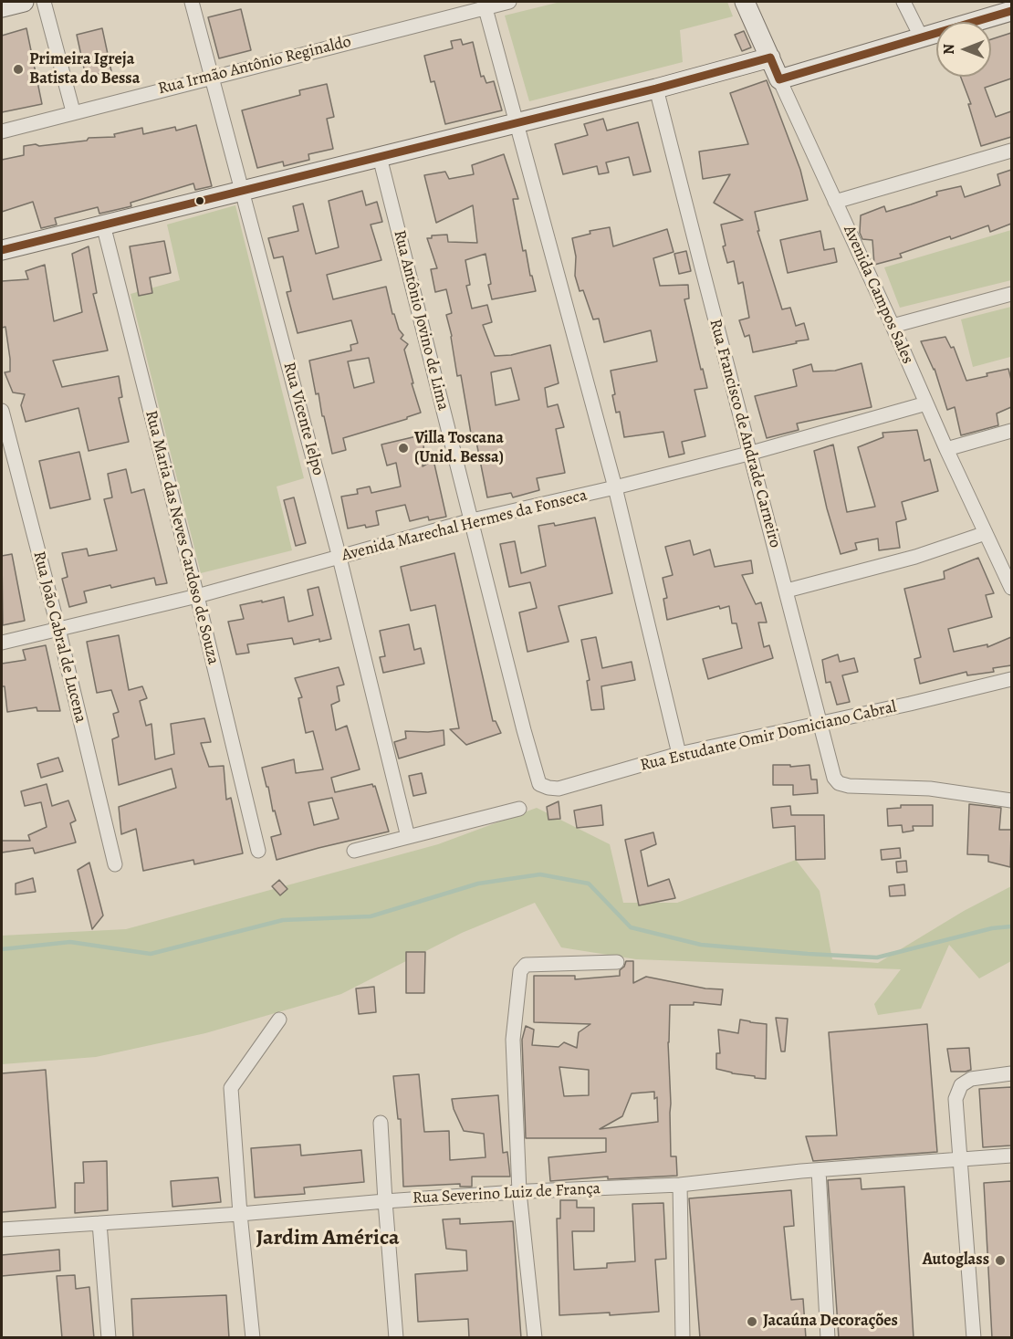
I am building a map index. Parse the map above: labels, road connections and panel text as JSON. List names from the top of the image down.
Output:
{
  "streets": {
    "street": [
      "Rua Irmão Antônio Reginaldo",
      "Avenida Campos Sales",
      "Rua Antônio Jovino de Lima",
      "Rua Vicente Ielpo",
      "Rua Francisco de Andrade Carneiro",
      "Avenida Marechal Hermes da Fonseca",
      "Rua Maria das Neves Cardoso de Souza",
      "Rua João Cabral de Lucena",
      "Rua Estudante Omir Domiciano Cabral",
      "Rua Severino Luiz de França"
    ]
  },
  "crossings": [
    ["Rua Irmão Antônio Reginaldo", "Rua Vicente Ielpo"],
    ["Avenida Campos Sales", "Avenida Marechal Hermes da Fonseca"],
    ["Rua Antônio Jovino de Lima", "Avenida Marechal Hermes da Fonseca"],
    ["Rua Antônio Jovino de Lima", "Rua Estudante Omir Domiciano Cabral"],
    ["Rua Vicente Ielpo", "Avenida Marechal Hermes da Fonseca"],
    ["Rua Francisco de Andrade Carneiro", "Avenida Marechal Hermes da Fonseca"],
    ["Rua Francisco de Andrade Carneiro", "Rua Estudante Omir Domiciano Cabral"],
    ["Avenida Marechal Hermes da Fonseca", "Rua Maria das Neves Cardoso de Souza"],
    ["Avenida Marechal Hermes da Fonseca", "Rua João Cabral de Lucena"]
  ],
  "districts": ["Jardim América"],
  "places": [
    "Primeira Igreja Batista do Bessa",
    "Villa Toscana (Unid. Bessa)",
    "Autoglass",
    "Jacaúna Decorações"
  ],
  "north": "left"
}
